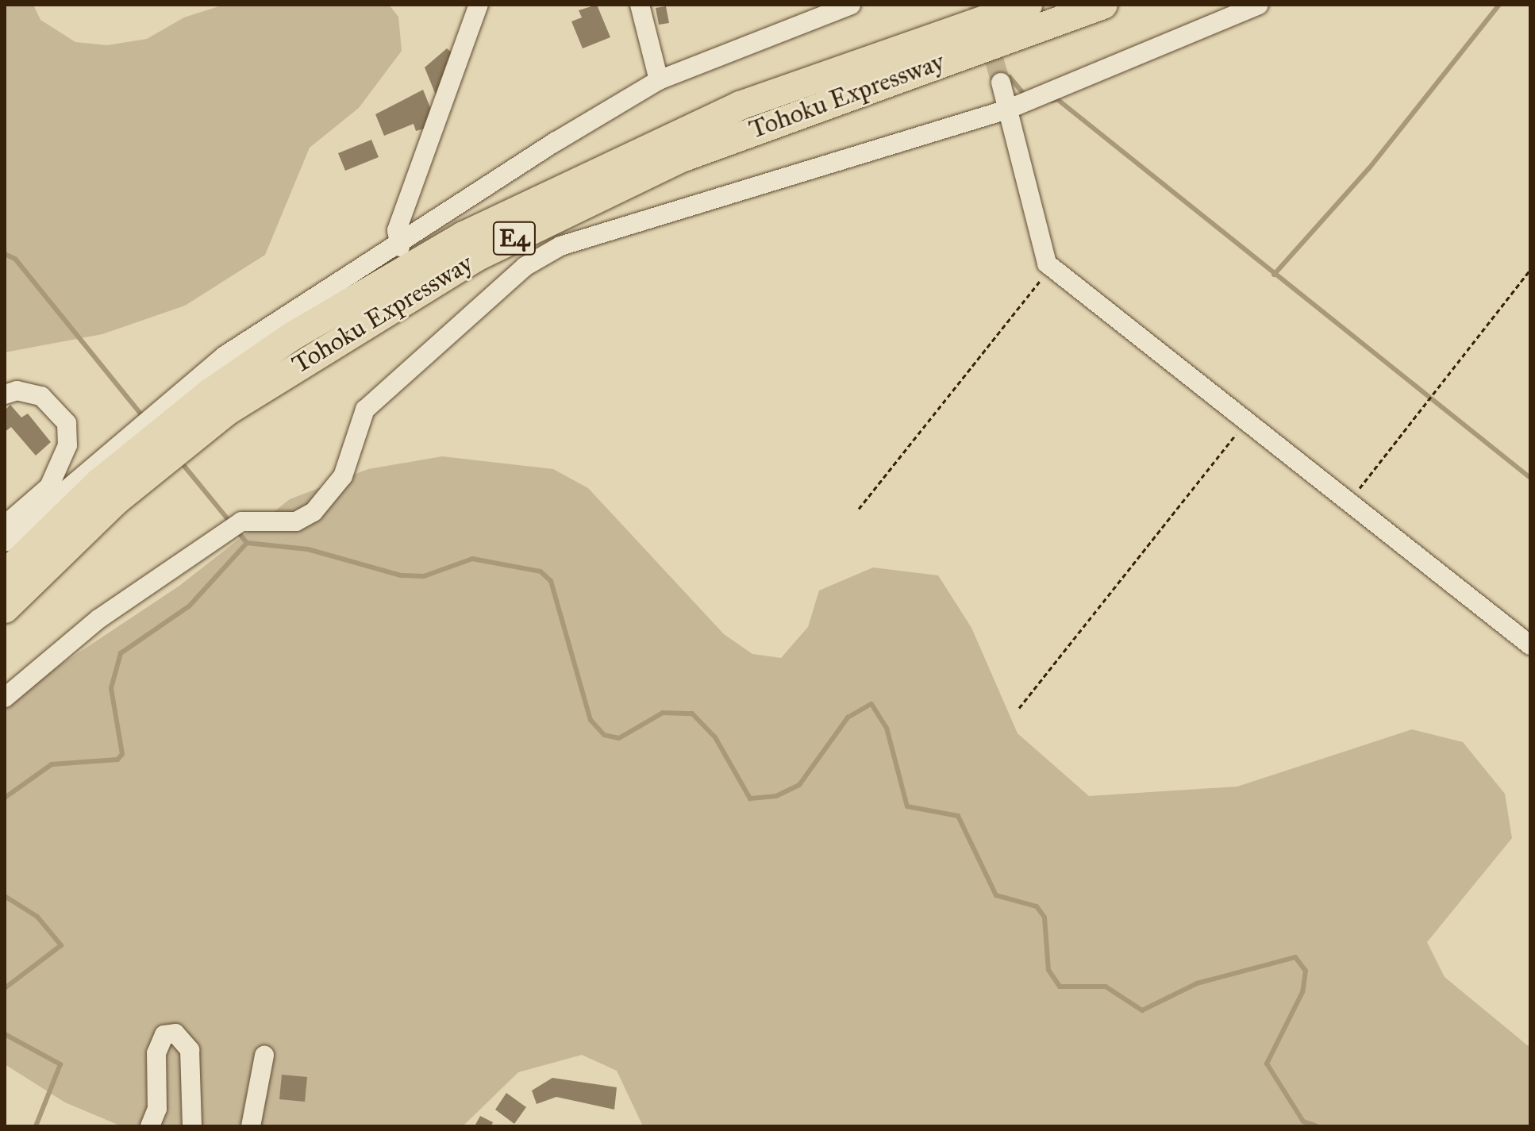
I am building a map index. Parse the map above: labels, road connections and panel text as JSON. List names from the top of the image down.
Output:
{
  "streets": {
    "highway": ["Tohoku Expressway", "E4"]
  }
}
